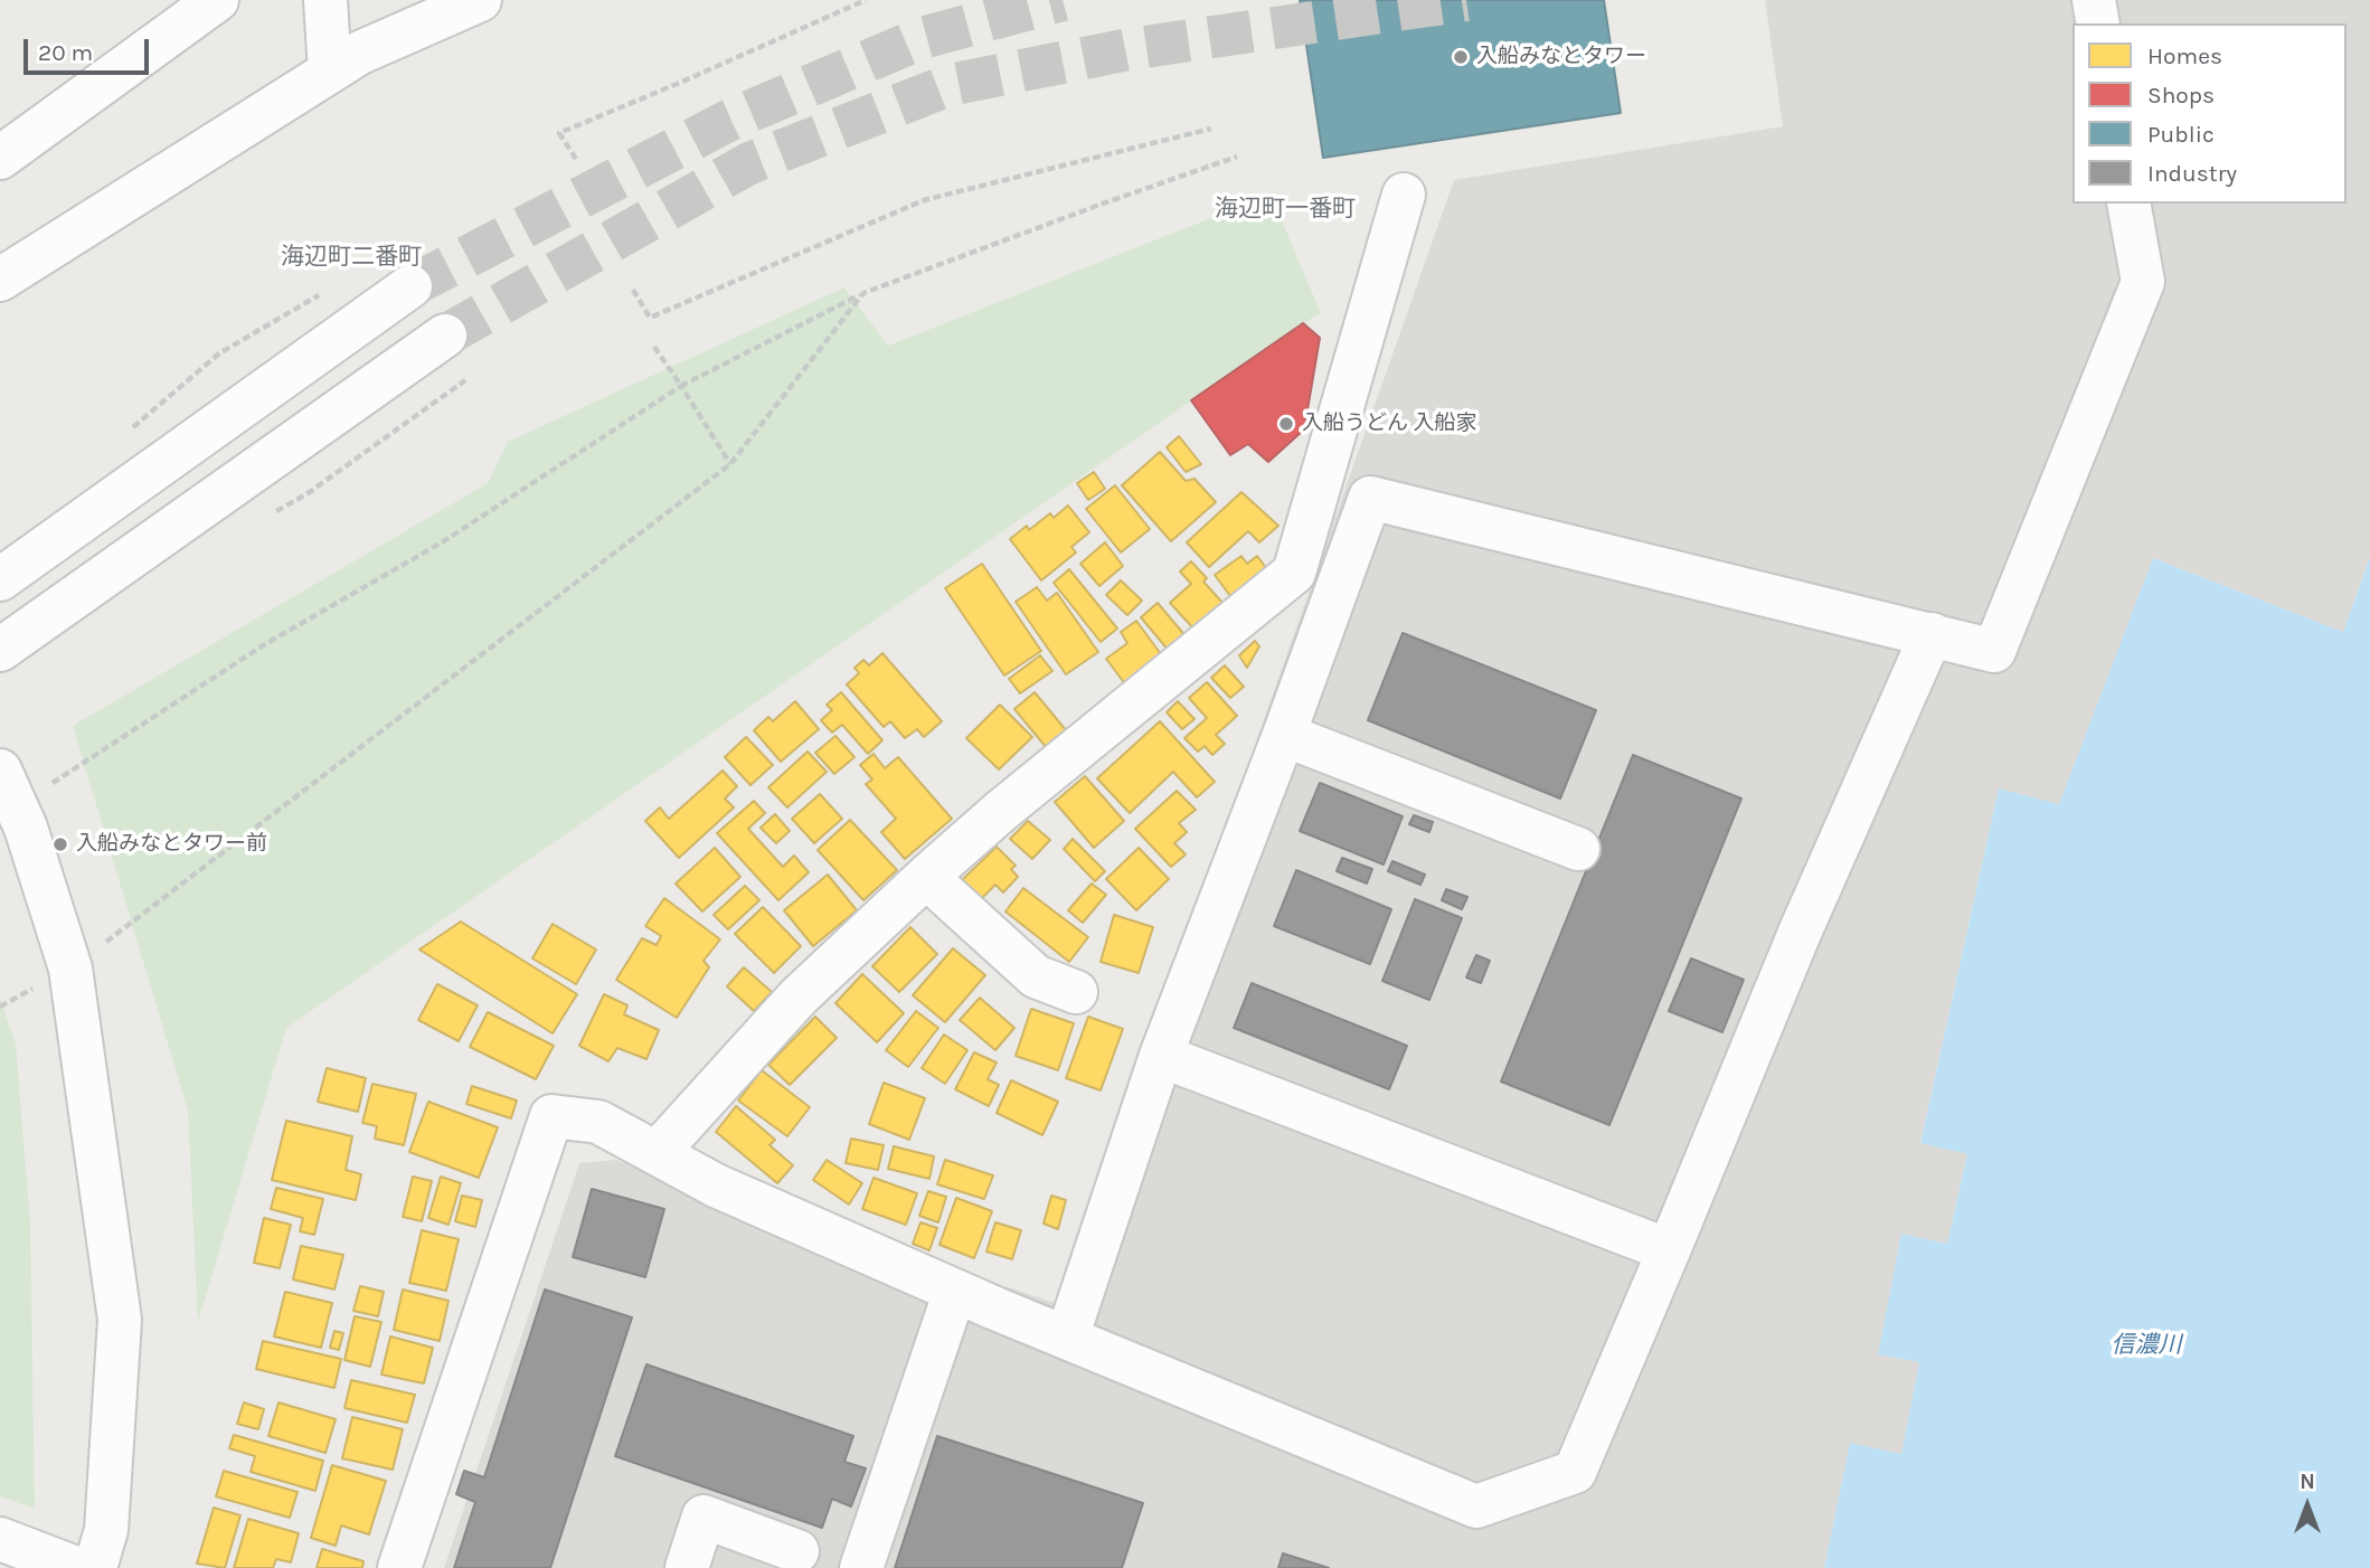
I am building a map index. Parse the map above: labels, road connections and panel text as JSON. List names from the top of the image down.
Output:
{
  "districts": ["海辺町一番町", "海辺町二番町"],
  "water": ["信濃川"],
  "places": ["入船みなとタワー", "入船うどん 入船家", "入船みなとタワー前"],
  "legend": [
    "Homes",
    "Shops",
    "Public",
    "Industry"
  ],
  "scale_bar": "20 m",
  "north": "top"
}
